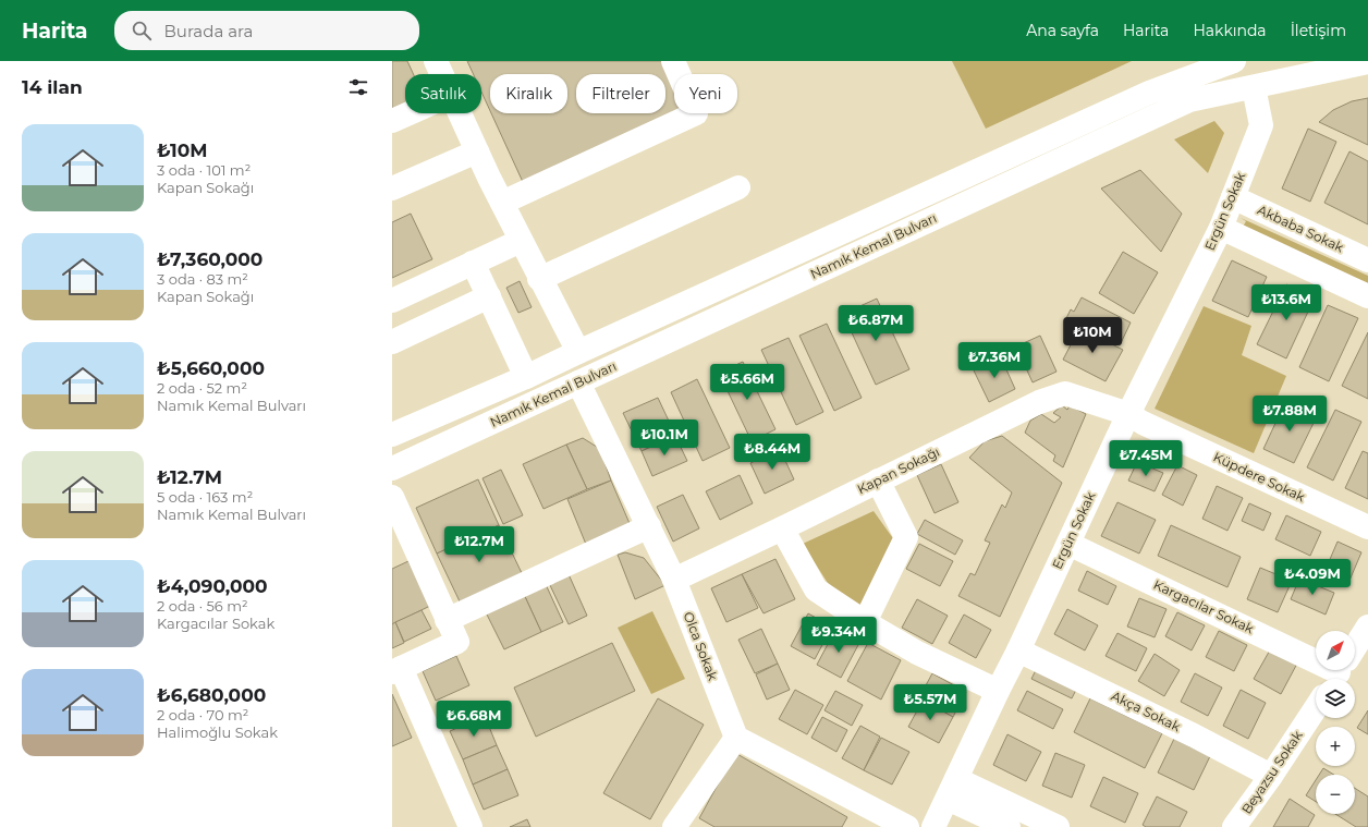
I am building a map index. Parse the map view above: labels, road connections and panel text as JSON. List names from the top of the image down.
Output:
{
  "streets": {
    "street": [
      "Ergün Sokak",
      "Akbaba Sokak",
      "Namık Kemal Bulvarı",
      "Kapan Sokağı",
      "Küpdere Sokak",
      "Kargacılar Sokak",
      "Olca Sokak",
      "Akça Sokak",
      "Beyazsu Sokak"
    ]
  },
  "crossings": [
    ["Ergün Sokak", "Akbaba Sokak"],
    ["Ergün Sokak", "Namık Kemal Bulvarı"],
    ["Ergün Sokak", "Kapan Sokağı"],
    ["Ergün Sokak", "Küpdere Sokak"],
    ["Ergün Sokak", "Kargacılar Sokak"],
    ["Ergün Sokak", "Akça Sokak"],
    ["Namık Kemal Bulvarı", "Olca Sokak"],
    ["Kapan Sokağı", "Küpdere Sokak"],
    ["Kapan Sokağı", "Olca Sokak"],
    ["Akça Sokak", "Beyazsu Sokak"]
  ],
  "north": "top right",
  "page": {
    "header": "Harita",
    "search": "Burada ara",
    "nav": [
      "Ana sayfa",
      "Harita",
      "Hakkında",
      "İletişim"
    ],
    "heading": "14 ilan",
    "chip": [
      "Satılık",
      "Kiralık",
      "Filtreler",
      "Yeni"
    ],
    "list": [
      {
        "name": "₺10M",
        "note": "3 oda · 101 m² · Kapan Sokağı"
      },
      {
        "name": "₺7,360,000",
        "note": "3 oda · 83 m² · Kapan Sokağı"
      },
      {
        "name": "₺5,660,000",
        "note": "2 oda · 52 m² · Namık Kemal Bulvarı"
      },
      {
        "name": "₺12.7M",
        "note": "5 oda · 163 m² · Namık Kemal Bulvarı"
      },
      {
        "name": "₺4,090,000",
        "note": "2 oda · 56 m² · Kargacılar Sokak"
      },
      {
        "name": "₺6,680,000",
        "note": "2 oda · 70 m² · Halimoğlu Sokak"
      }
    ],
    "price": [
      "₺13.6M",
      "₺6.87M",
      "₺10M",
      "₺7.36M",
      "₺5.66M",
      "₺7.88M",
      "₺10.1M",
      "₺8.44M",
      "₺7.45M",
      "₺12.7M",
      "₺4.09M",
      "₺9.34M",
      "₺5.57M",
      "₺6.68M"
    ],
    "map_buttons": ["+", "−"]
  }
}
